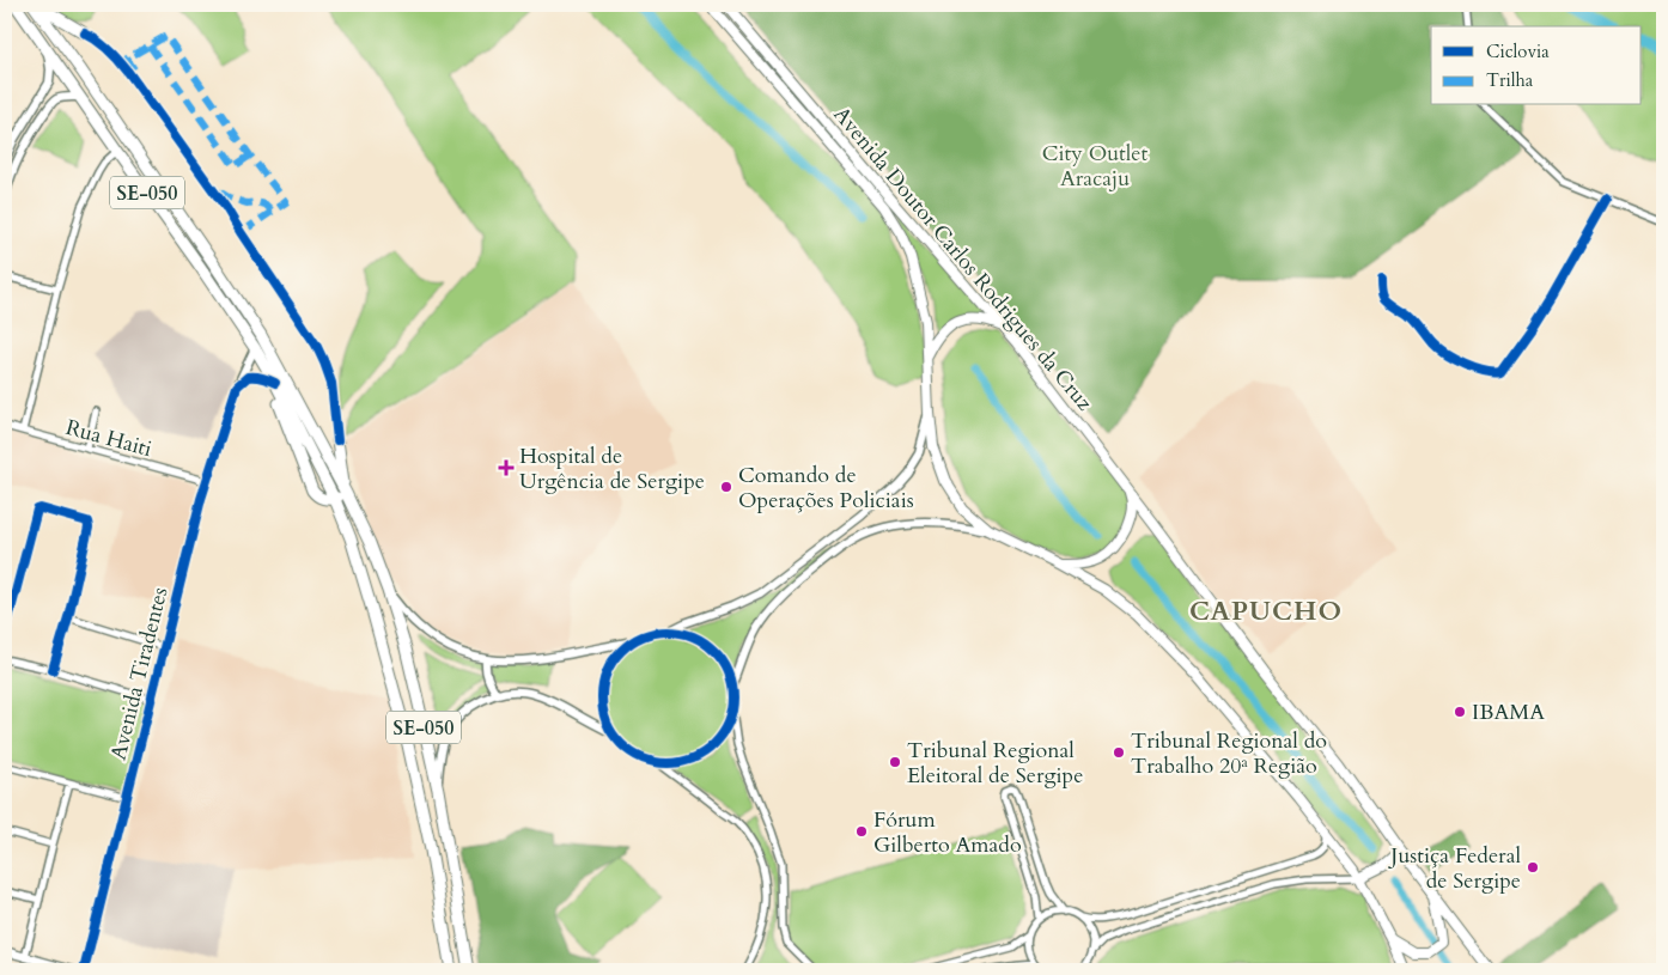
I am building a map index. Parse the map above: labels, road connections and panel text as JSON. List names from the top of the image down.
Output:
{
  "streets": {
    "main road": ["SE-050", "Avenida Doutor Carlos Rodrigues da Cruz"],
    "street": ["Rua Haiti", "Avenida Tiradentes"]
  },
  "crossings": [
    ["SE-050", "Avenida Tiradentes"],
    ["Rua Haiti", "Avenida Tiradentes"]
  ],
  "districts": ["CAPUCHO"],
  "parks": ["City Outlet Aracaju"],
  "places": {
    "health": ["Hospital de Urgência de Sergipe"],
    "other": [
      "Comando de Operações Policiais",
      "IBAMA",
      "Tribunal Regional do Trabalho 20ª Região",
      "Tribunal Regional Eleitoral de Sergipe",
      "Fórum Gilberto Amado",
      "Justiça Federal de Sergipe"
    ]
  },
  "legend": ["Ciclovia", "Trilha"]
}
